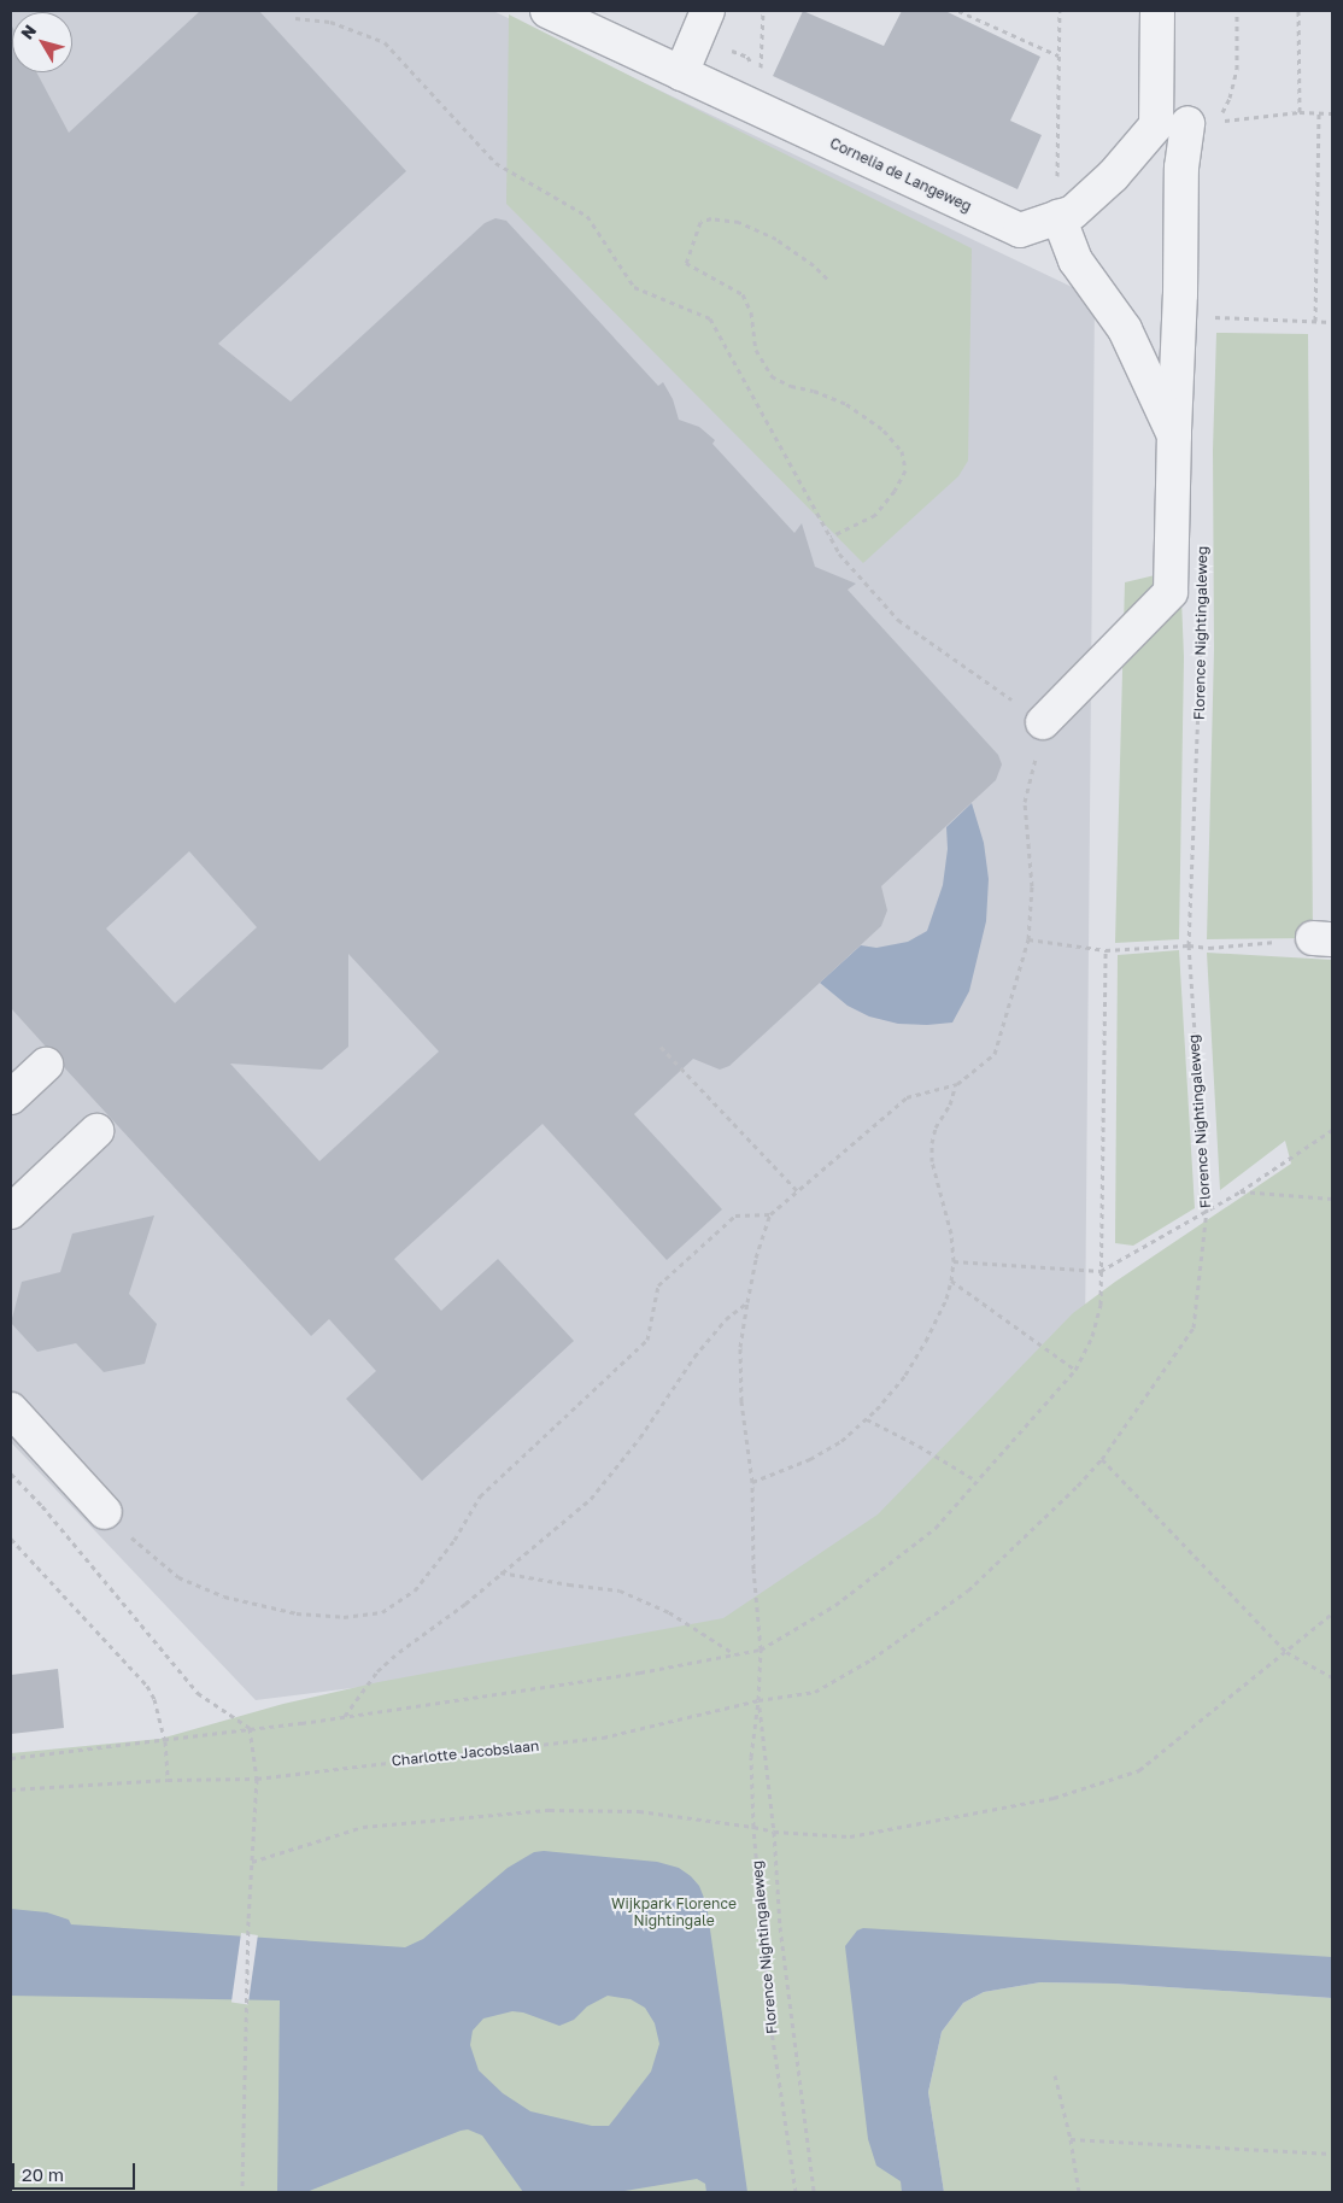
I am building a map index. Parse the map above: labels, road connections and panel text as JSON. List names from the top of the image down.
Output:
{
  "streets": {
    "street": ["Cornelia de Langeweg", "Florence Nightingaleweg"],
    "path": ["Charlotte Jacobslaan"]
  },
  "crossings": [
    ["Cornelia de Langeweg", "Florence Nightingaleweg"],
    ["Florence Nightingaleweg", "Charlotte Jacobslaan"]
  ],
  "parks": ["Wijkpark Florence Nightingale"],
  "scale_bar": "20 m",
  "north": "top left"
}
